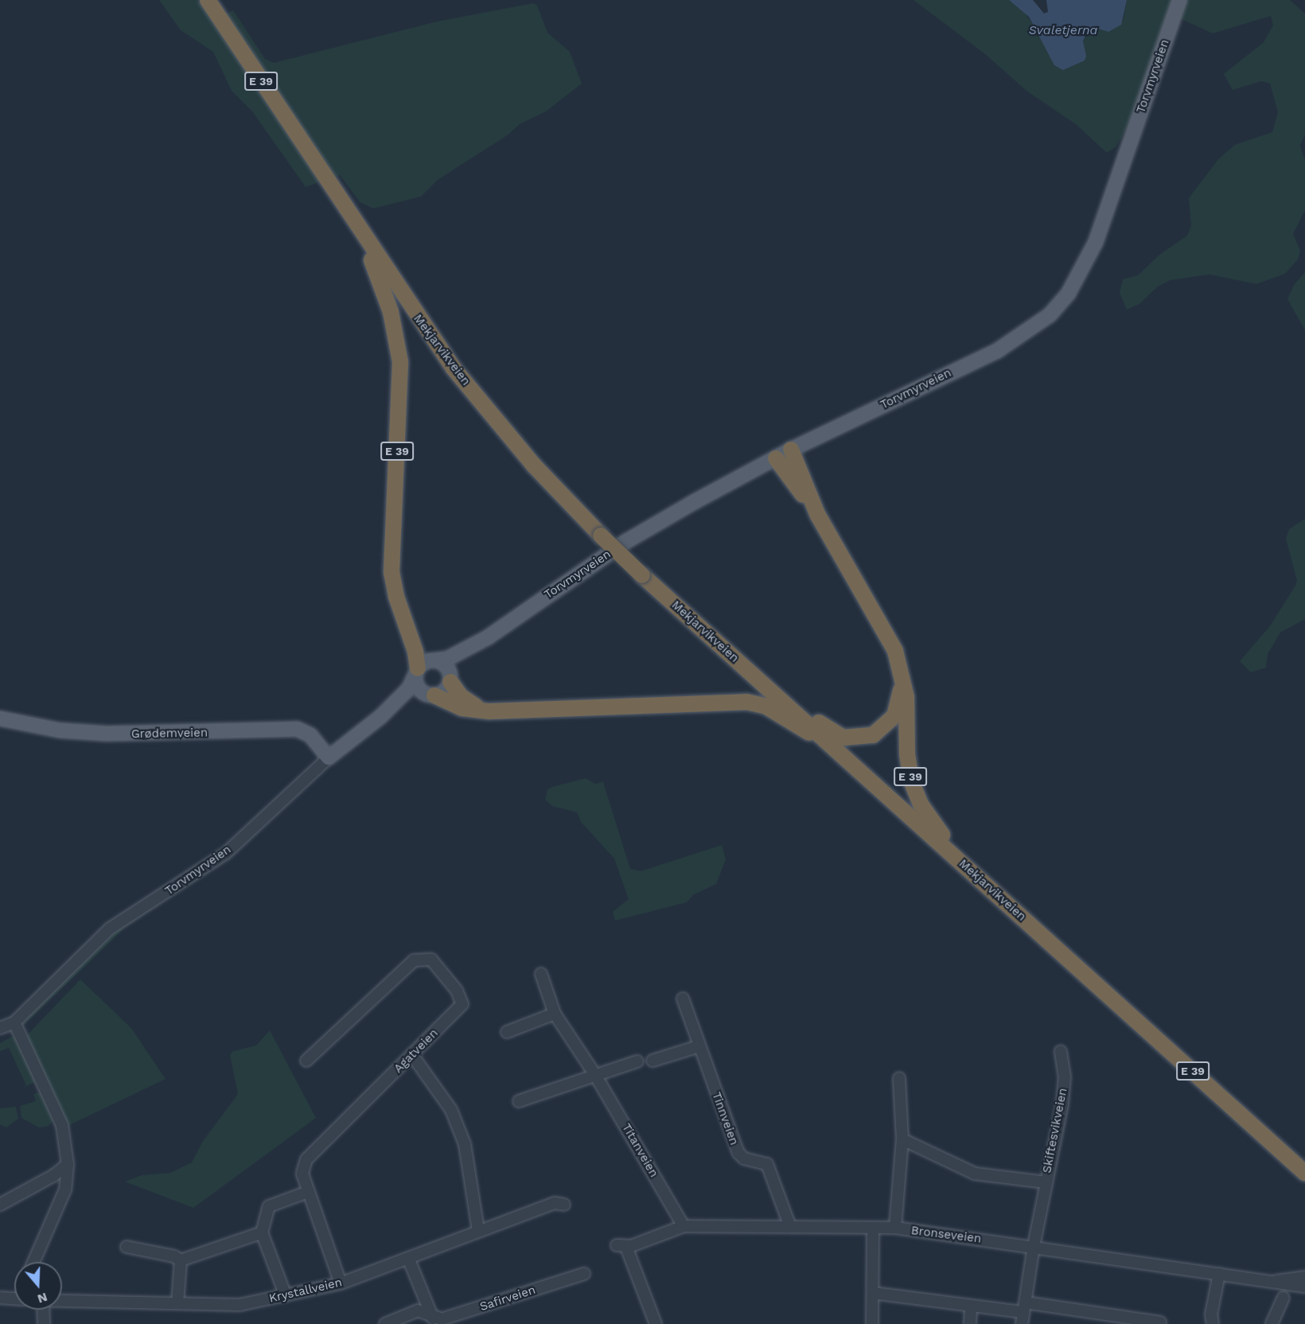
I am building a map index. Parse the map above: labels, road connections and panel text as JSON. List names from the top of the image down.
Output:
{
  "streets": {
    "highway": ["E 39", "Mekjarvikveien"],
    "main road": ["Torvmyrveien", "Grødemveien"],
    "street": [
      "Agatveien",
      "Tinnveien",
      "Skiftesvikveien",
      "Titanveien",
      "Bronseveien",
      "Krystallveien",
      "Safirveien"
    ]
  },
  "crossings": [
    ["Torvmyrveien", "E 39"],
    ["Torvmyrveien", "Grødemveien"],
    ["E 39", "Mekjarvikveien"],
    ["Agatveien", "Krystallveien"],
    ["Tinnveien", "Bronseveien"],
    ["Skiftesvikveien", "Bronseveien"],
    ["Titanveien", "Bronseveien"]
  ],
  "water": ["Svaletjerna"],
  "north": "bottom"
}
